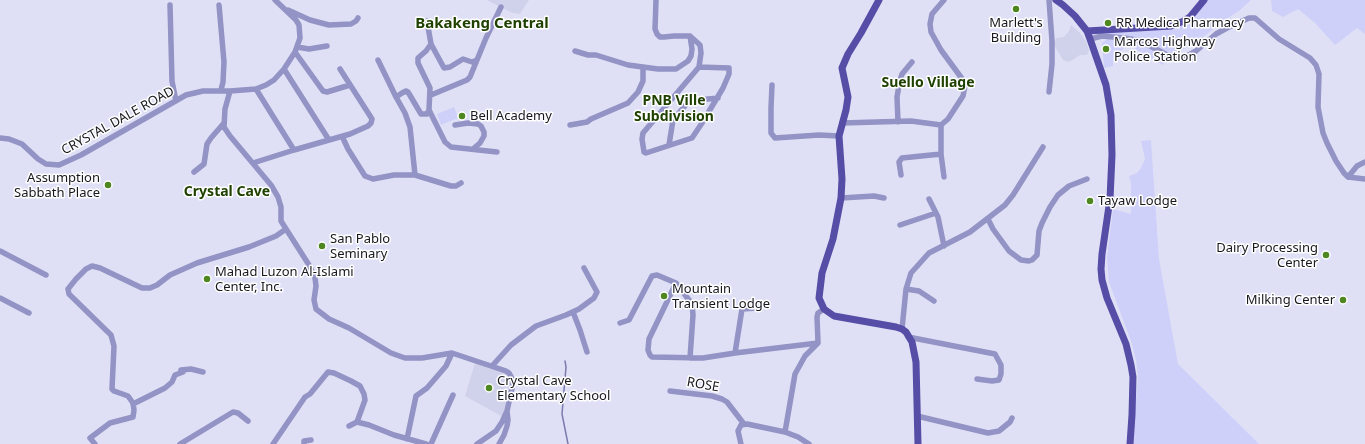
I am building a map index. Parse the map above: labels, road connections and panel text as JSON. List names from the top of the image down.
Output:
{
  "streets": {
    "street": ["CRYSTAL DALE ROAD", "ROSE"]
  },
  "districts": [
    "Bakakeng Central",
    "Suello Village",
    "PNB Ville Subdivision",
    "Crystal Cave"
  ],
  "places": [
    "Marlett's Building",
    "RR Medica Pharmacy",
    "Marcos Highway Police Station",
    "Bell Academy",
    "Assumption Sabbath Place",
    "Tayaw Lodge",
    "San Pablo Seminary",
    "Dairy Processing Center",
    "Mahad Luzon Al-Islami Center, Inc.",
    "Mountain Transient Lodge",
    "Milking Center",
    "Crystal Cave Elementary School"
  ]
}
